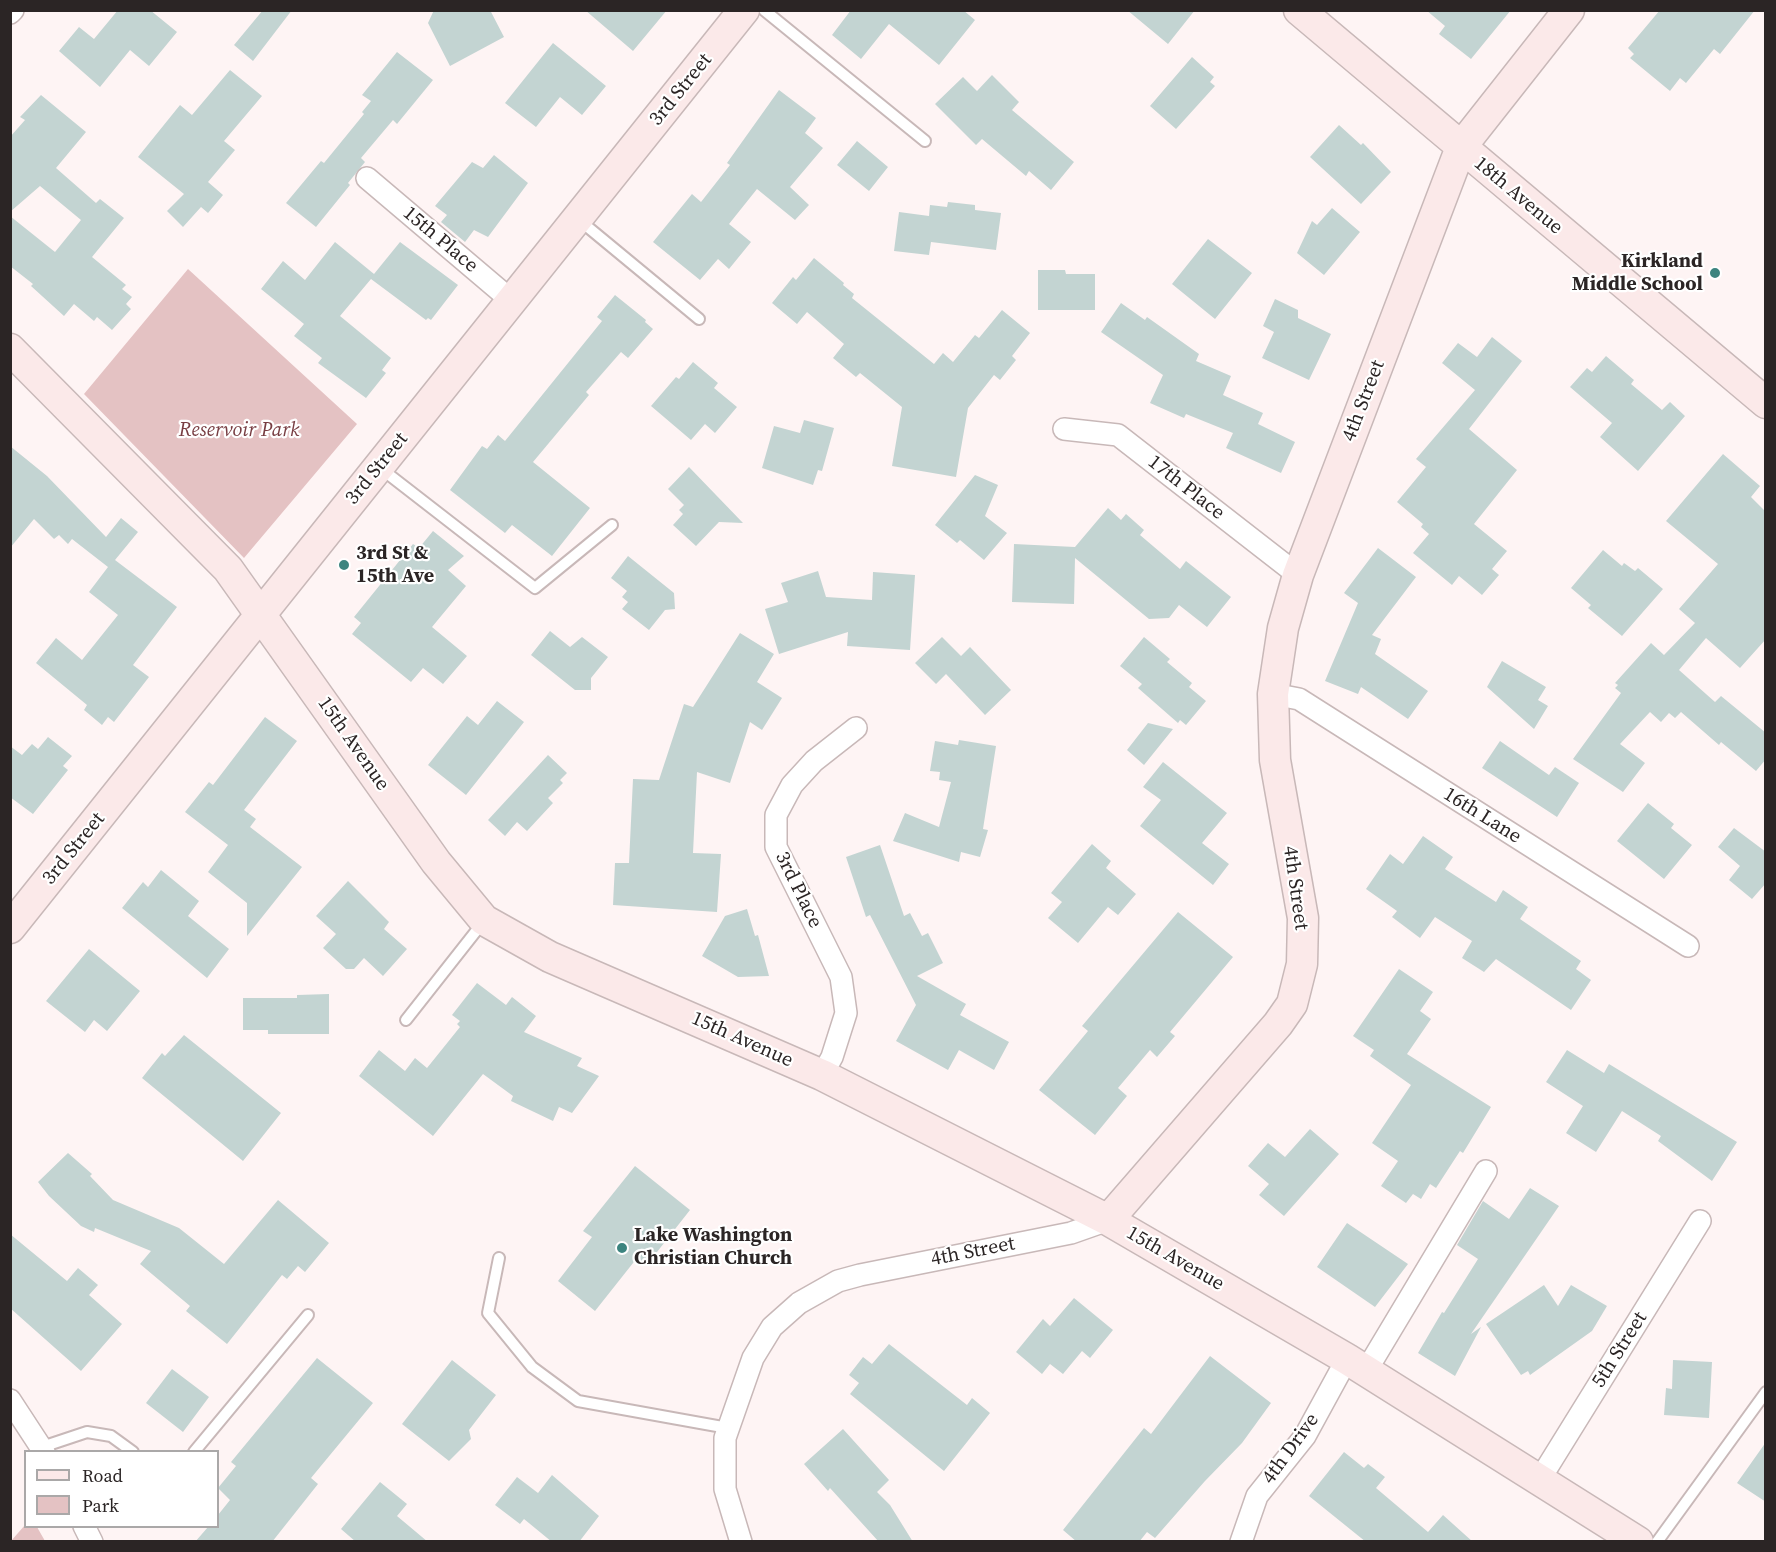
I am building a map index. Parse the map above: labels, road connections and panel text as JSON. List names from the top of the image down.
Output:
{
  "streets": {
    "street": [
      "3rd Street",
      "18th Avenue",
      "15th Place",
      "4th Street",
      "17th Place",
      "15th Avenue",
      "16th Lane",
      "3rd Place",
      "5th Street",
      "4th Drive"
    ]
  },
  "crossings": [
    ["3rd Street", "15th Place"],
    ["3rd Street", "15th Avenue"],
    ["18th Avenue", "4th Street"],
    ["4th Street", "17th Place"],
    ["4th Street", "15th Avenue"],
    ["4th Street", "16th Lane"],
    ["15th Avenue", "3rd Place"],
    ["15th Avenue", "5th Street"],
    ["15th Avenue", "4th Drive"]
  ],
  "parks": ["Reservoir Park"],
  "places": ["Kirkland Middle School", "3rd St & 15th Ave", "Lake Washington Christian Church"],
  "legend": ["Road", "Park"]
}
